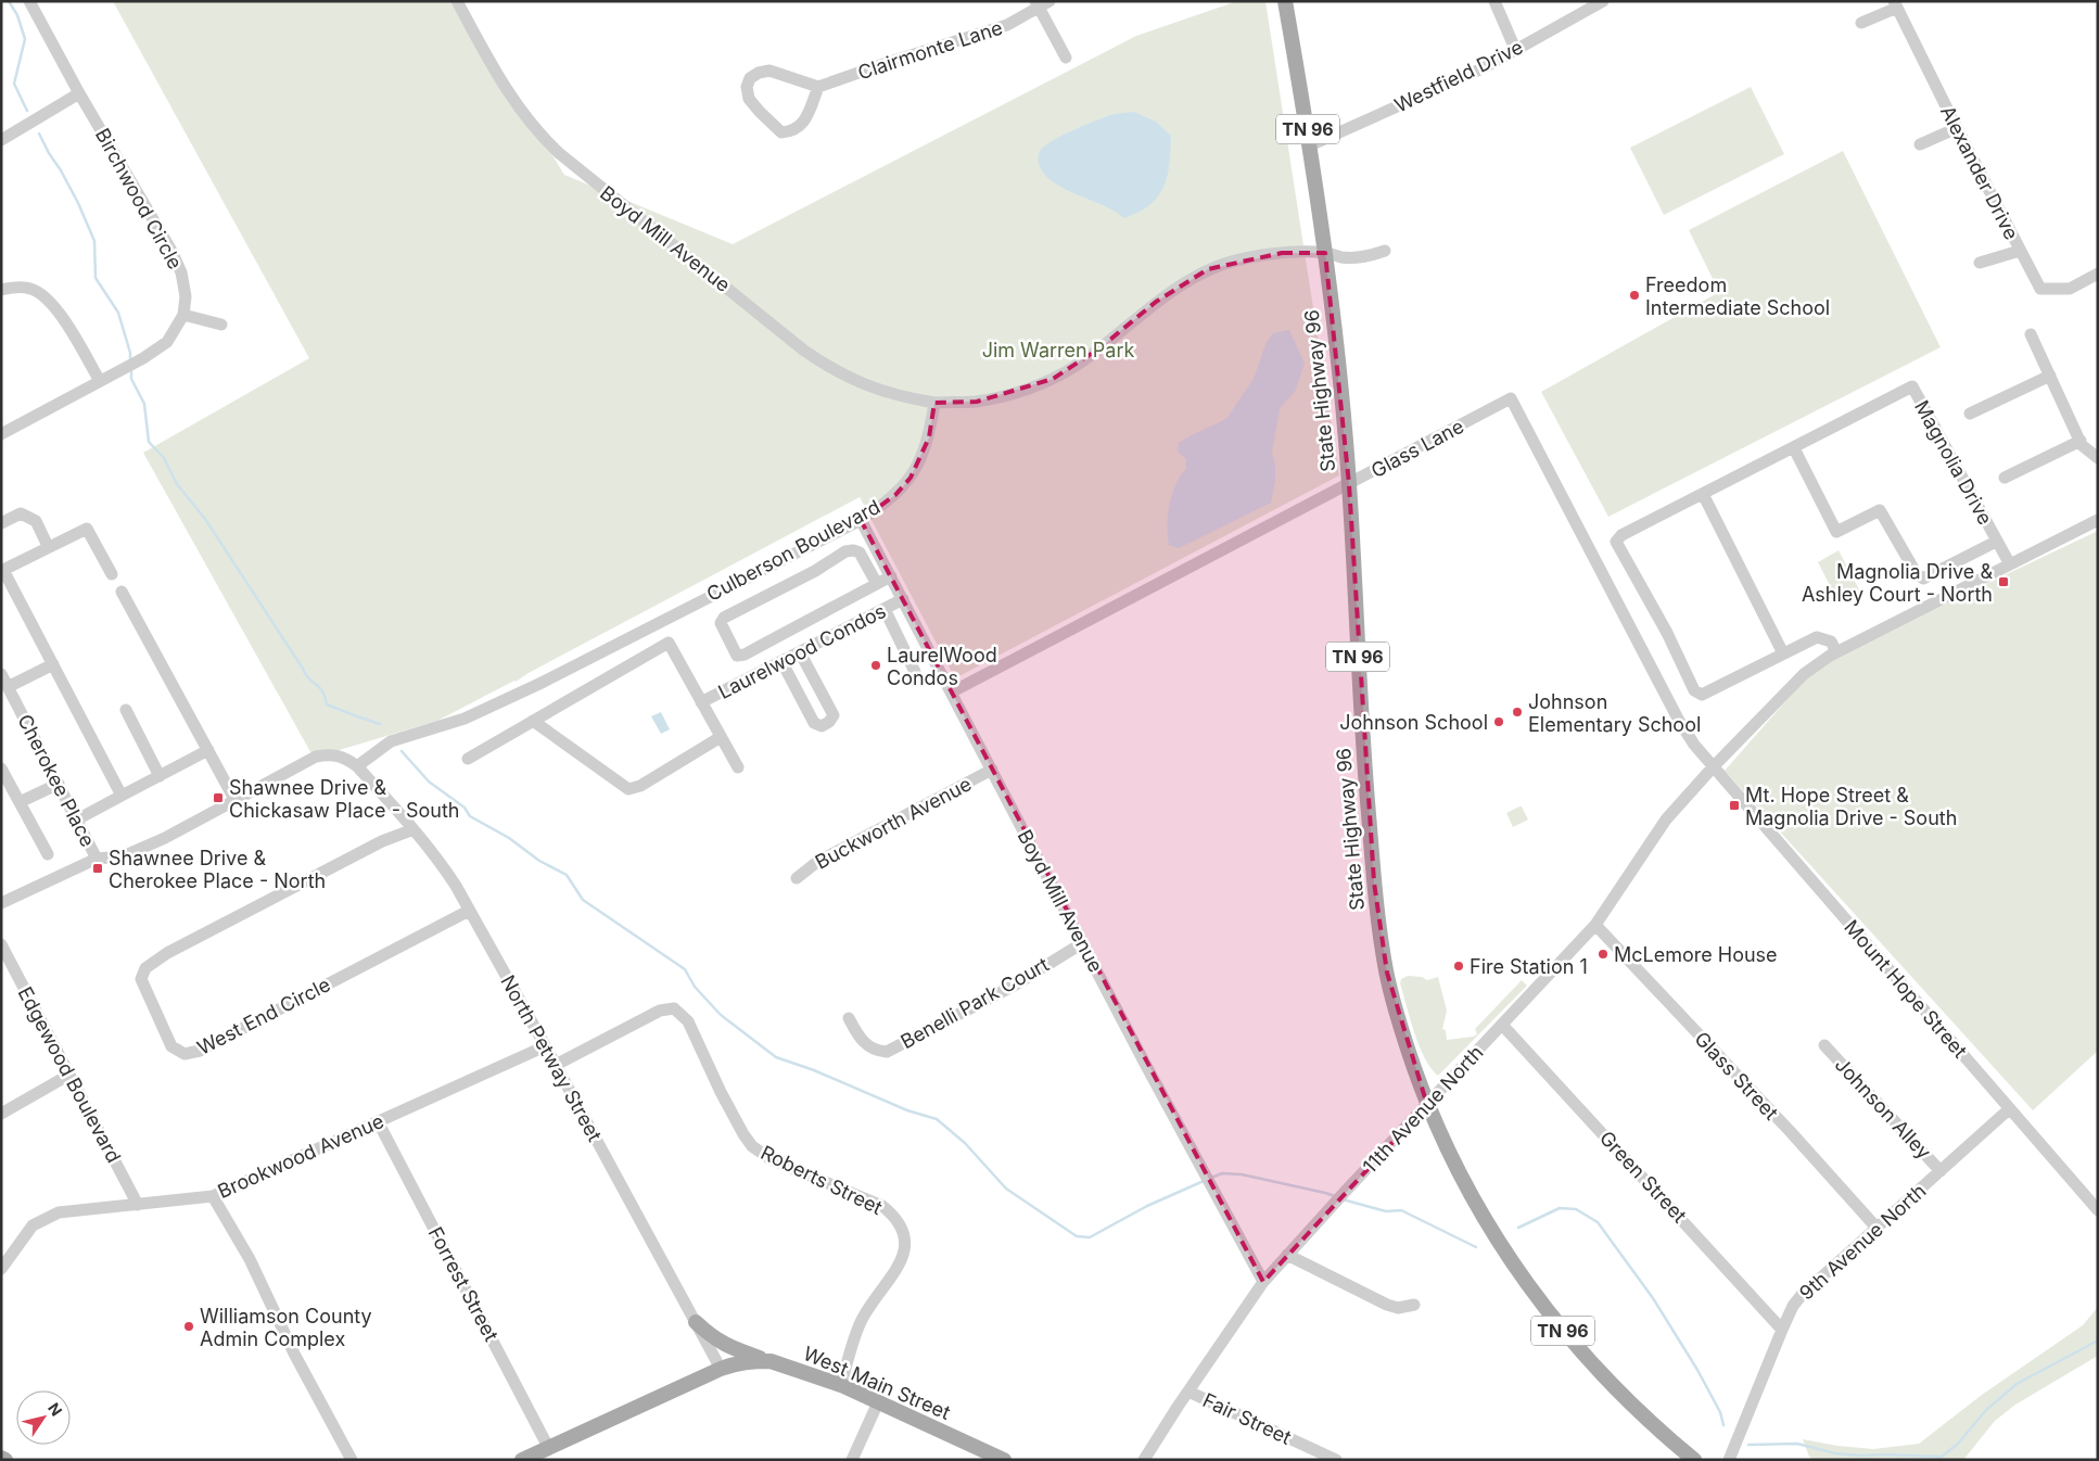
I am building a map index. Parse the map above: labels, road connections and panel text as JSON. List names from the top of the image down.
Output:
{
  "streets": {
    "main road": ["TN 96", "State Highway 96", "West Main Street"],
    "street": [
      "Clairmonte Lane",
      "Westfield Drive",
      "Alexander Drive",
      "Birchwood Circle",
      "Boyd Mill Avenue",
      "Glass Lane",
      "Magnolia Drive",
      "Culberson Boulevard",
      "Laurelwood Condos",
      "Cherokee Place",
      "Buckworth Avenue",
      "Mount Hope Street",
      "Benelli Park Court",
      "West End Circle",
      "North Petway Street",
      "Edgewood Boulevard",
      "Glass Street",
      "Johnson Alley",
      "11th Avenue North",
      "Brookwood Avenue",
      "Green Street",
      "Roberts Street",
      "9th Avenue North",
      "Forrest Street",
      "Fair Street"
    ]
  },
  "crossings": [
    ["Westfield Drive", "State Highway 96"],
    ["Boyd Mill Avenue", "Glass Lane"],
    ["Boyd Mill Avenue", "Culberson Boulevard"],
    ["Boyd Mill Avenue", "Laurelwood Condos"],
    ["Boyd Mill Avenue", "Buckworth Avenue"],
    ["Boyd Mill Avenue", "Benelli Park Court"],
    ["Boyd Mill Avenue", "11th Avenue North"],
    ["State Highway 96", "Glass Lane"],
    ["State Highway 96", "11th Avenue North"],
    ["Glass Lane", "Mount Hope Street"],
    ["Glass Lane", "11th Avenue North"],
    ["Culberson Boulevard", "North Petway Street"],
    ["Mount Hope Street", "11th Avenue North"],
    ["Mount Hope Street", "9th Avenue North"],
    ["West End Circle", "North Petway Street"],
    ["North Petway Street", "Brookwood Avenue"],
    ["North Petway Street", "Roberts Street"],
    ["North Petway Street", "West Main Street"],
    ["Edgewood Boulevard", "Brookwood Avenue"],
    ["Glass Street", "11th Avenue North"],
    ["Glass Street", "9th Avenue North"],
    ["Johnson Alley", "9th Avenue North"],
    ["11th Avenue North", "Green Street"],
    ["11th Avenue North", "Fair Street"],
    ["Brookwood Avenue", "Forrest Street"],
    ["Green Street", "9th Avenue North"],
    ["Roberts Street", "West Main Street"],
    ["Forrest Street", "West Main Street"]
  ],
  "parks": ["Jim Warren Park"],
  "places": {
    "other": [
      "Freedom Intermediate School",
      "LaurelWood Condos",
      "Johnson Elementary School",
      "Johnson School",
      "McLemore House",
      "Fire Station 1",
      "Williamson County Admin Complex"
    ],
    "transit": [
      "Magnolia Drive & Ashley Court - North",
      "Shawnee Drive & Chickasaw Place - South",
      "Mt. Hope Street & Magnolia Drive - South",
      "Shawnee Drive & Cherokee Place - North"
    ]
  },
  "north": "top right"
}
